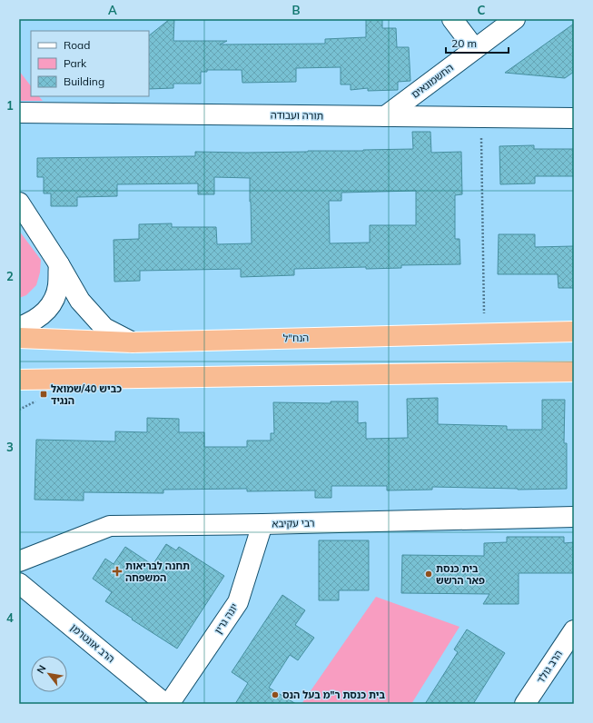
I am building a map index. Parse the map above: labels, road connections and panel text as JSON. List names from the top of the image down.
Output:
{
  "streets": {
    "highway": ["הנח\"ל"],
    "street": [
      "החשמונאים",
      "תורה ועבודה",
      "רבי עקיבא",
      "יונה גרין",
      "הרב אונטרמן",
      "הרב גולד"
    ]
  },
  "crossings": [
    ["החשמונאים", "תורה ועבודה"],
    ["רבי עקיבא", "יונה גרין"]
  ],
  "places": {
    "transit": ["כביש 40/שמואל הנגיד"],
    "health": ["תחנה לבריאות המשפחה"],
    "other": ["בית כנסת פאר הרשש", "בית כנסת ר\"מ בעל הנס"]
  },
  "legend": ["Road", "Park", "Building"],
  "scale_bar": "20 m",
  "north": "top left",
  "grid": {
    "columns": ["A", "B", "C"],
    "rows": [
      "1",
      "2",
      "3",
      "4"
    ]
  }
}
